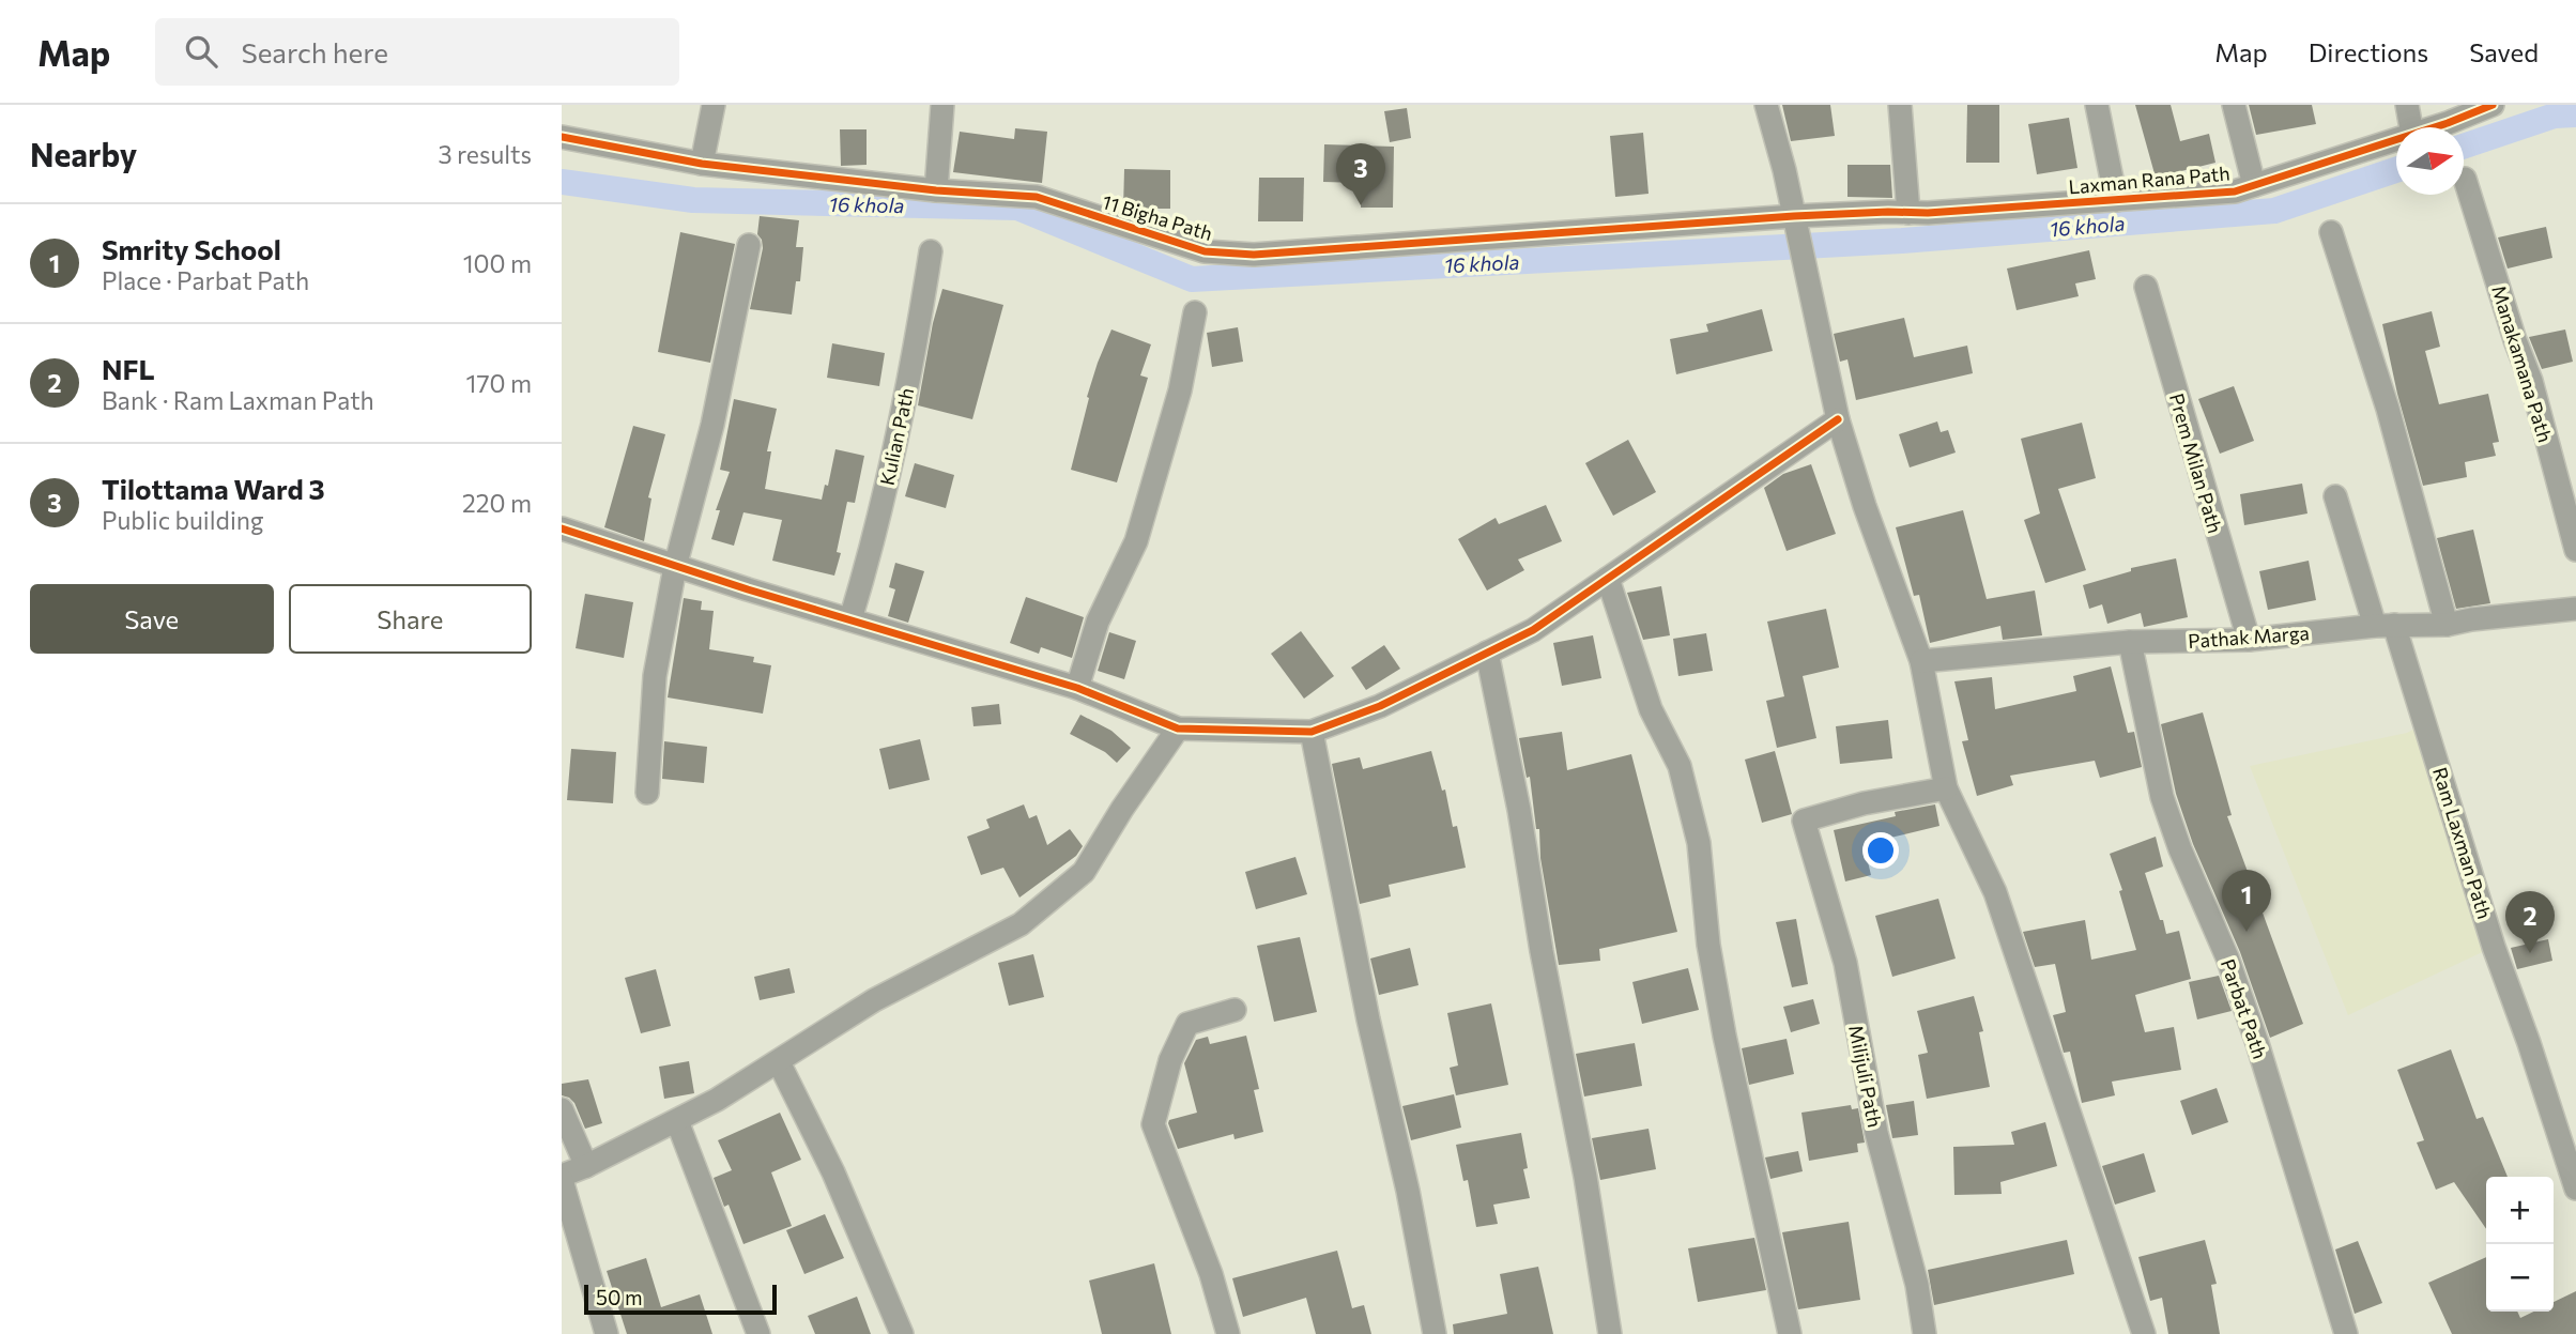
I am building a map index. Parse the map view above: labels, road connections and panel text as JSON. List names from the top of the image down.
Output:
{
  "streets": {
    "street": [
      "Laxman Rana Path",
      "11 Bigha Path",
      "Manakamana Path",
      "Kulian Path",
      "Prem Milan Path",
      "Pathak Marga",
      "Ram Laxman Path",
      "Parbat Path",
      "Milijuli Path"
    ]
  },
  "crossings": [
    ["Laxman Rana Path", "11 Bigha Path"],
    ["Prem Milan Path", "Pathak Marga"],
    ["Pathak Marga", "Ram Laxman Path"],
    ["Pathak Marga", "Parbat Path"]
  ],
  "water": ["16 khola"],
  "scale_bar": "50 m",
  "north": "right",
  "page": {
    "header": "Map",
    "search": "Search here",
    "nav": ["Map", "Directions", "Saved"],
    "heading": ["Nearby", "3 results"],
    "pins": ["3", "1", "2"],
    "list": [
      {
        "mark": "1",
        "name": "Smrity School",
        "note": "Place · Parbat Path",
        "value": "100 m"
      },
      {
        "mark": "2",
        "name": "NFL",
        "note": "Bank · Ram Laxman Path",
        "value": "170 m"
      },
      {
        "mark": "3",
        "name": "Tilottama Ward 3",
        "note": "Public building",
        "value": "220 m"
      }
    ],
    "buttons": ["Save", "Share"],
    "map_buttons": ["+", "−"],
    "scale": "50 m"
  }
}
